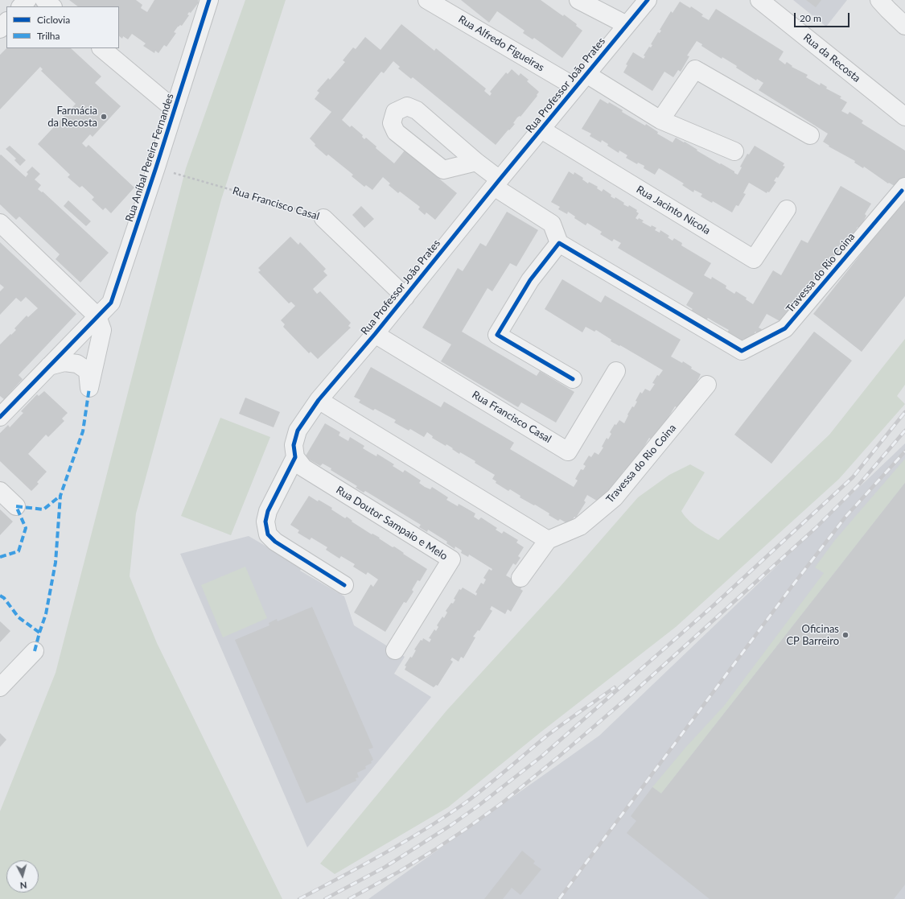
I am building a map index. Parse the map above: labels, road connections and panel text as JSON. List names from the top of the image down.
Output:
{
  "streets": {
    "street": [
      "Rua Alfredo Figueiras",
      "Rua da Recosta",
      "Rua Professor João Prates",
      "Rua Aníbal Pereira Fernandes",
      "Rua Francisco Casal",
      "Rua Jacinto Nicola",
      "Travessa do Rio Coina",
      "Rua Doutor Sampaio e Melo"
    ]
  },
  "crossings": [
    ["Rua Alfredo Figueiras", "Rua Professor João Prates"],
    ["Rua Professor João Prates", "Rua Francisco Casal"],
    ["Rua Professor João Prates", "Rua Jacinto Nicola"],
    ["Rua Professor João Prates", "Rua Doutor Sampaio e Melo"],
    ["Rua Aníbal Pereira Fernandes", "Rua Francisco Casal"]
  ],
  "places": ["Farmácia da Recosta", "Oficinas CP Barreiro"],
  "legend": ["Ciclovia", "Trilha"],
  "scale_bar": "20 m",
  "north": "bottom"
}
